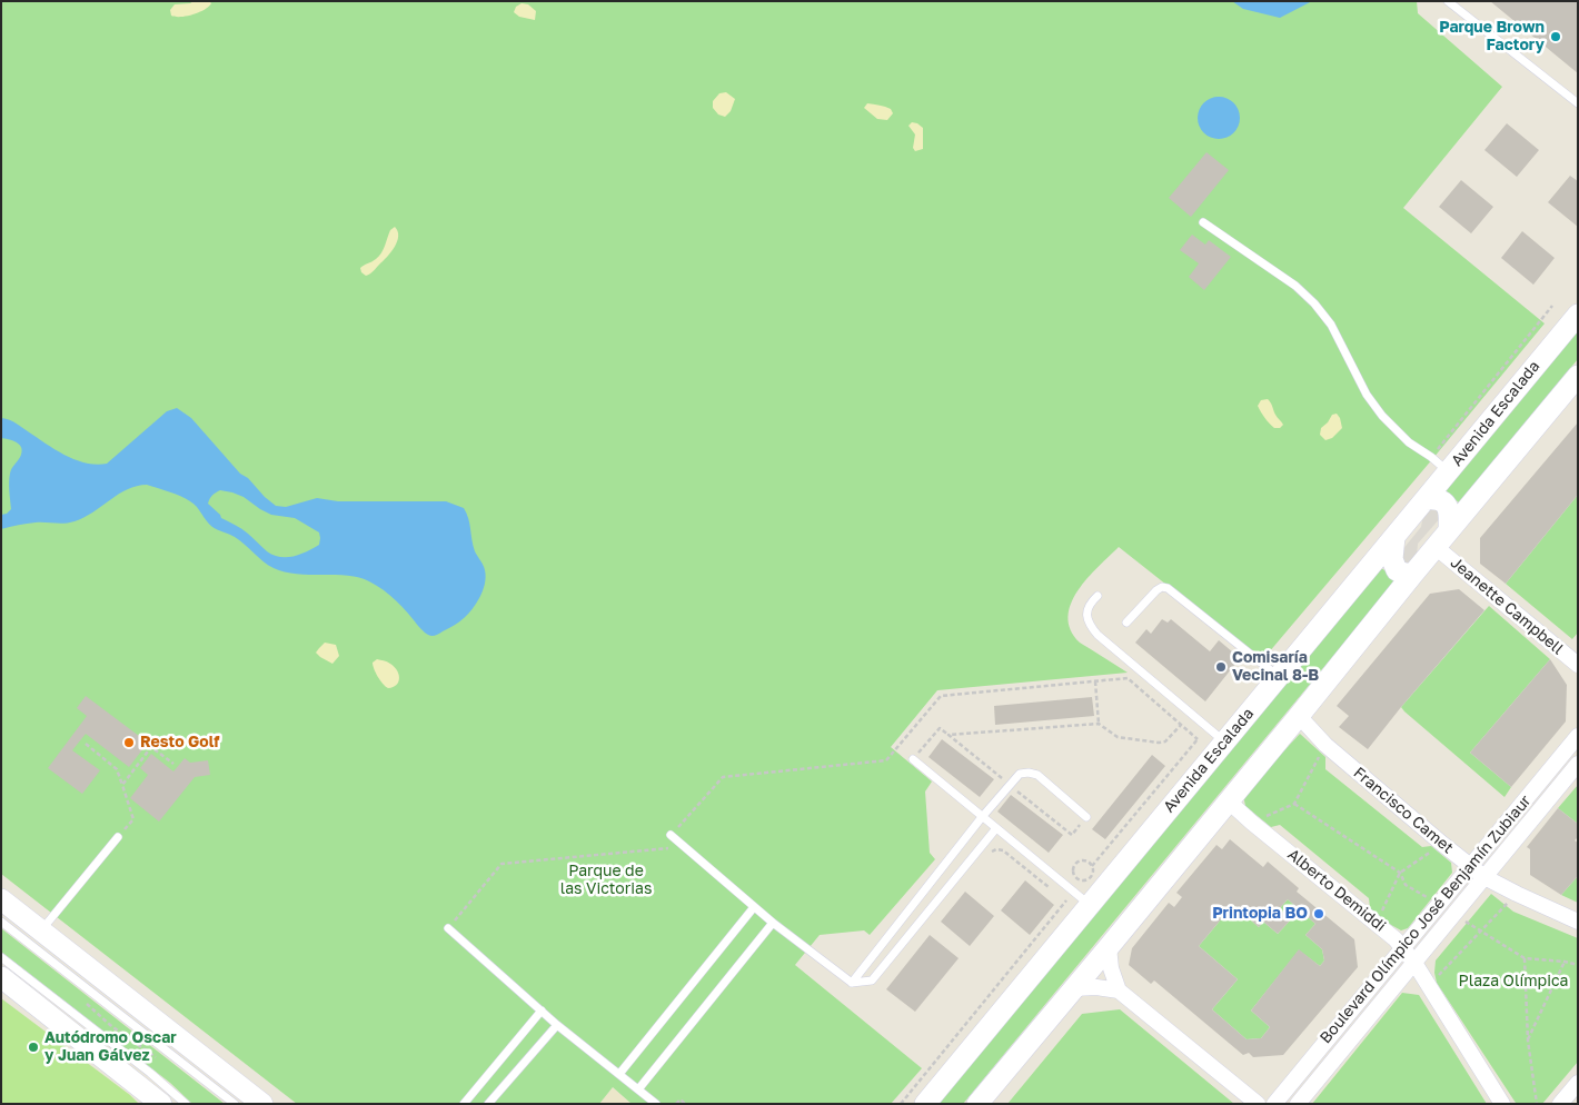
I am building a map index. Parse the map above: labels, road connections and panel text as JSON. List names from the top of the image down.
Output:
{
  "streets": {
    "main road": ["Avenida Escalada"],
    "street": [
      "Jeanette Campbell",
      "Francisco Camet",
      "Alberto Demiddi",
      "Boulevard Olímpico José Benjamín Zubiaur"
    ]
  },
  "crossings": [
    ["Francisco Camet", "Boulevard Olímpico José Benjamín Zubiaur"],
    ["Alberto Demiddi", "Boulevard Olímpico José Benjamín Zubiaur"]
  ],
  "parks": ["Parque de las Victorias", "Plaza Olímpica"],
  "places": [
    "Parque Brown Factory",
    "Comisaría Vecinal 8-B",
    "Resto Golf",
    "Printopia BO",
    "Autódromo Oscar y Juan Gálvez"
  ]
}
